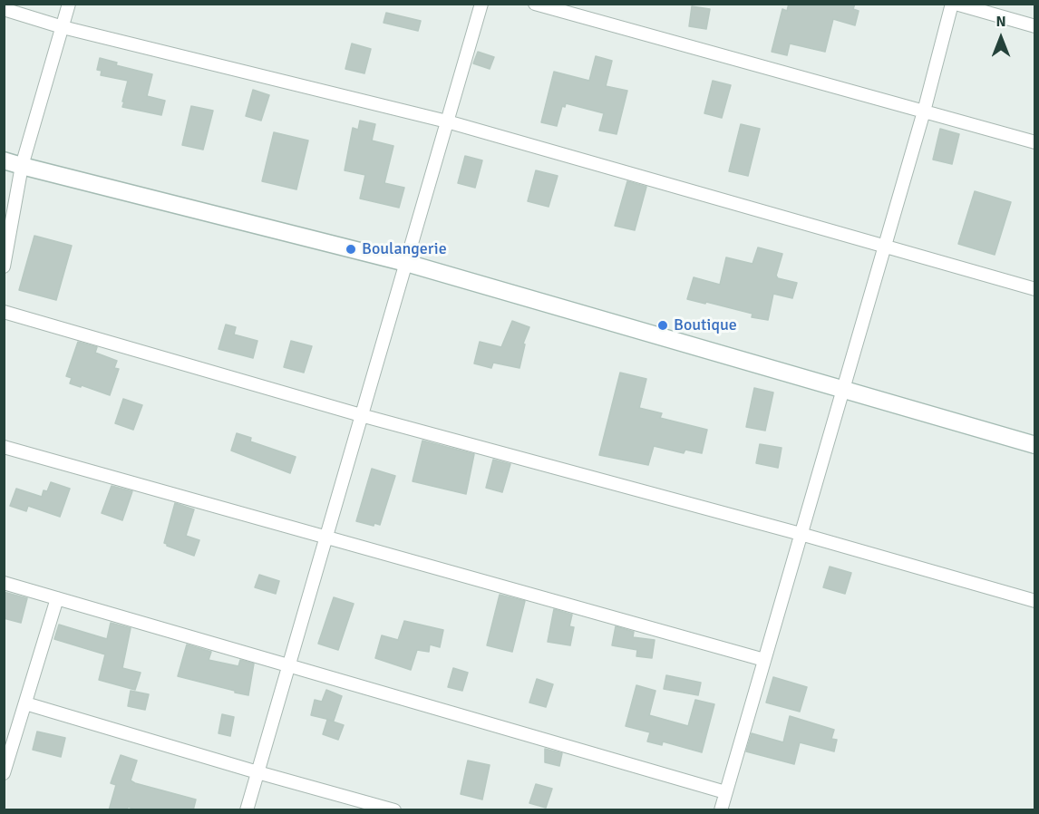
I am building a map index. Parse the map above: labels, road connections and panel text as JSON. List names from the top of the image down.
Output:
{
  "places": ["Boulangerie", "Boutique"],
  "north": "top"
}
